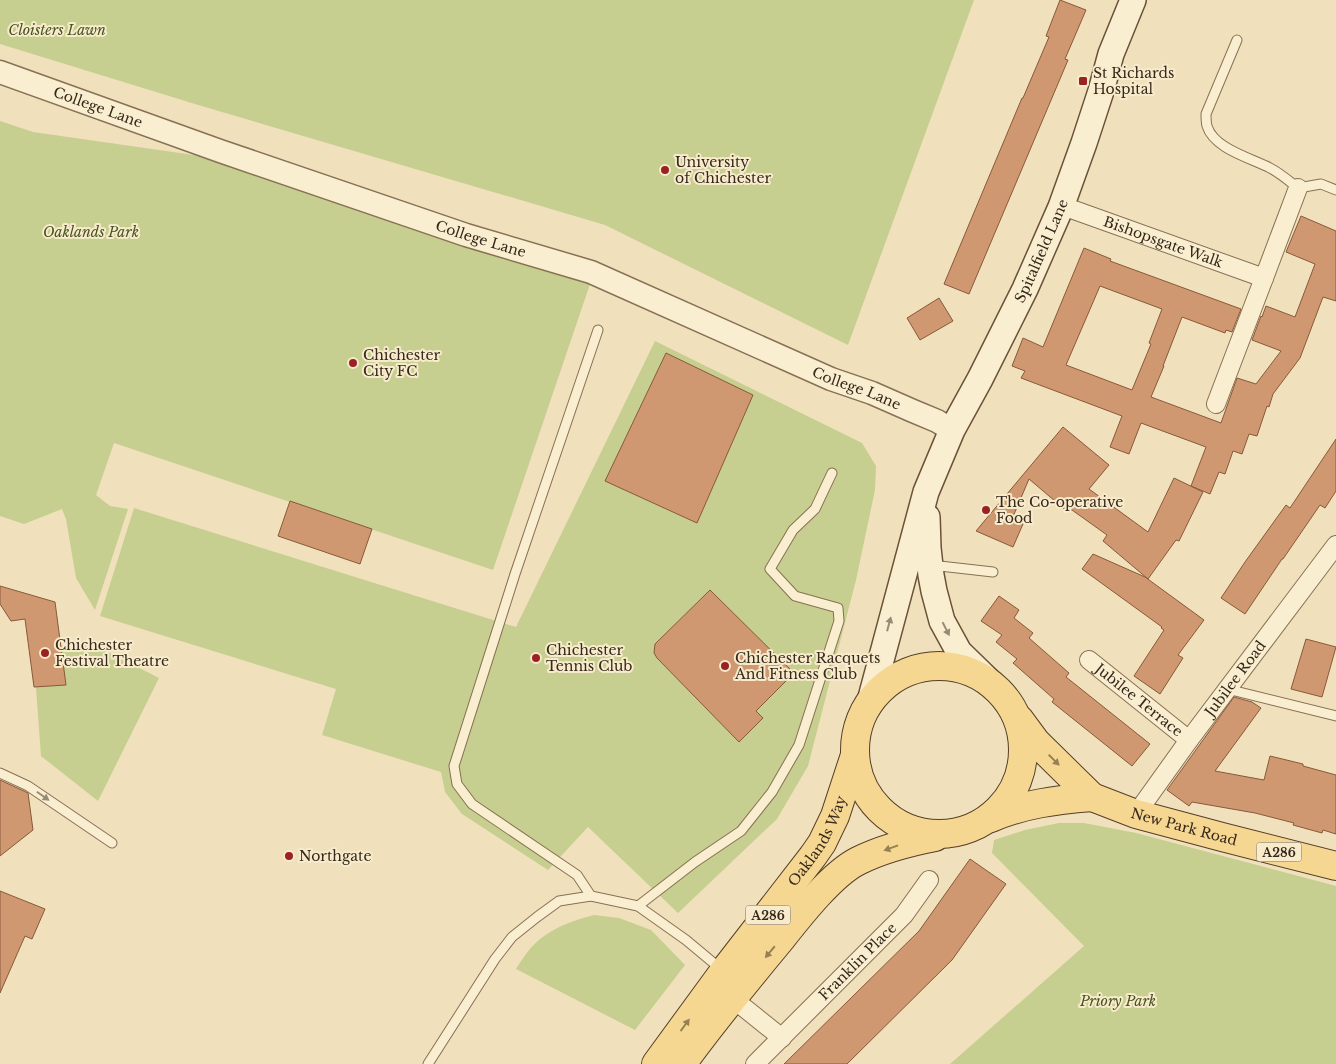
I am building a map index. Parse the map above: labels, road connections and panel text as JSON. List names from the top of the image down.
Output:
{
  "streets": {
    "main road": [
      "Spitalfield Lane",
      "New Park Road",
      "Oaklands Way",
      "A286"
    ],
    "street": [
      "College Lane",
      "Bishopsgate Walk",
      "Jubilee Road",
      "Jubilee Terrace",
      "Franklin Place"
    ]
  },
  "crossings": [
    ["College Lane", "Spitalfield Lane"],
    ["Bishopsgate Walk", "Spitalfield Lane"],
    ["Spitalfield Lane", "New Park Road"],
    ["Spitalfield Lane", "Oaklands Way"],
    ["Jubilee Road", "Jubilee Terrace"],
    ["Jubilee Road", "New Park Road"],
    ["New Park Road", "Oaklands Way"]
  ],
  "parks": ["Cloisters Lawn", "Oaklands Park", "Priory Park"],
  "places": {
    "transit": ["St Richards Hospital"],
    "other": [
      "University of Chichester",
      "Chichester City FC",
      "The Co-operative Food",
      "Chichester Festival Theatre",
      "Chichester Tennis Club",
      "Chichester Racquets And Fitness Club",
      "Northgate"
    ]
  }
}
